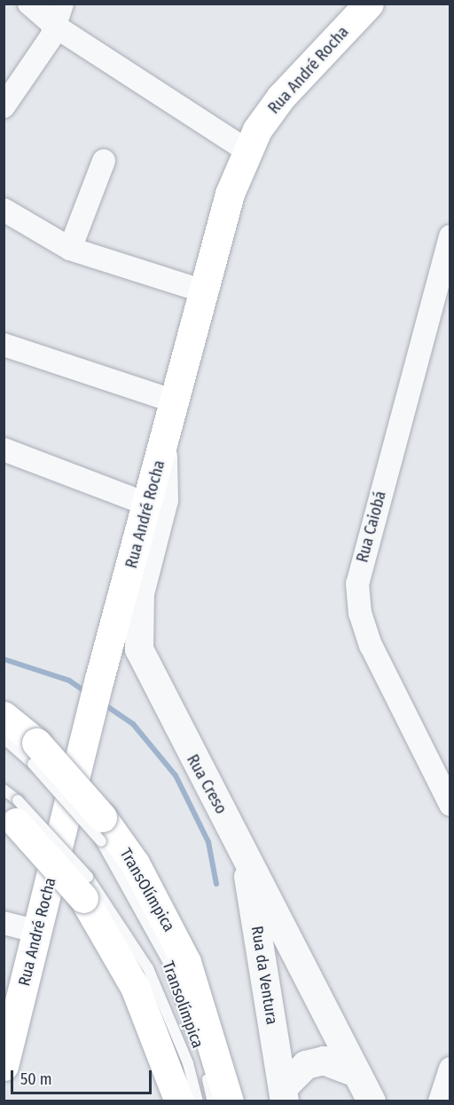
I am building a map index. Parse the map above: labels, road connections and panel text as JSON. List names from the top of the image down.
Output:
{
  "streets": {
    "main road": ["Rua André Rocha", "TransOlímpica"],
    "street": ["Rua Caiobá", "Rua Creso", "Rua da Ventura"],
    "lane": ["Transolímpica"]
  },
  "crossings": [
    ["Rua André Rocha", "Rua Creso"],
    ["Rua Creso", "Rua da Ventura"],
    ["TransOlímpica", "Transolímpica"]
  ],
  "scale_bar": "50 m"
}
